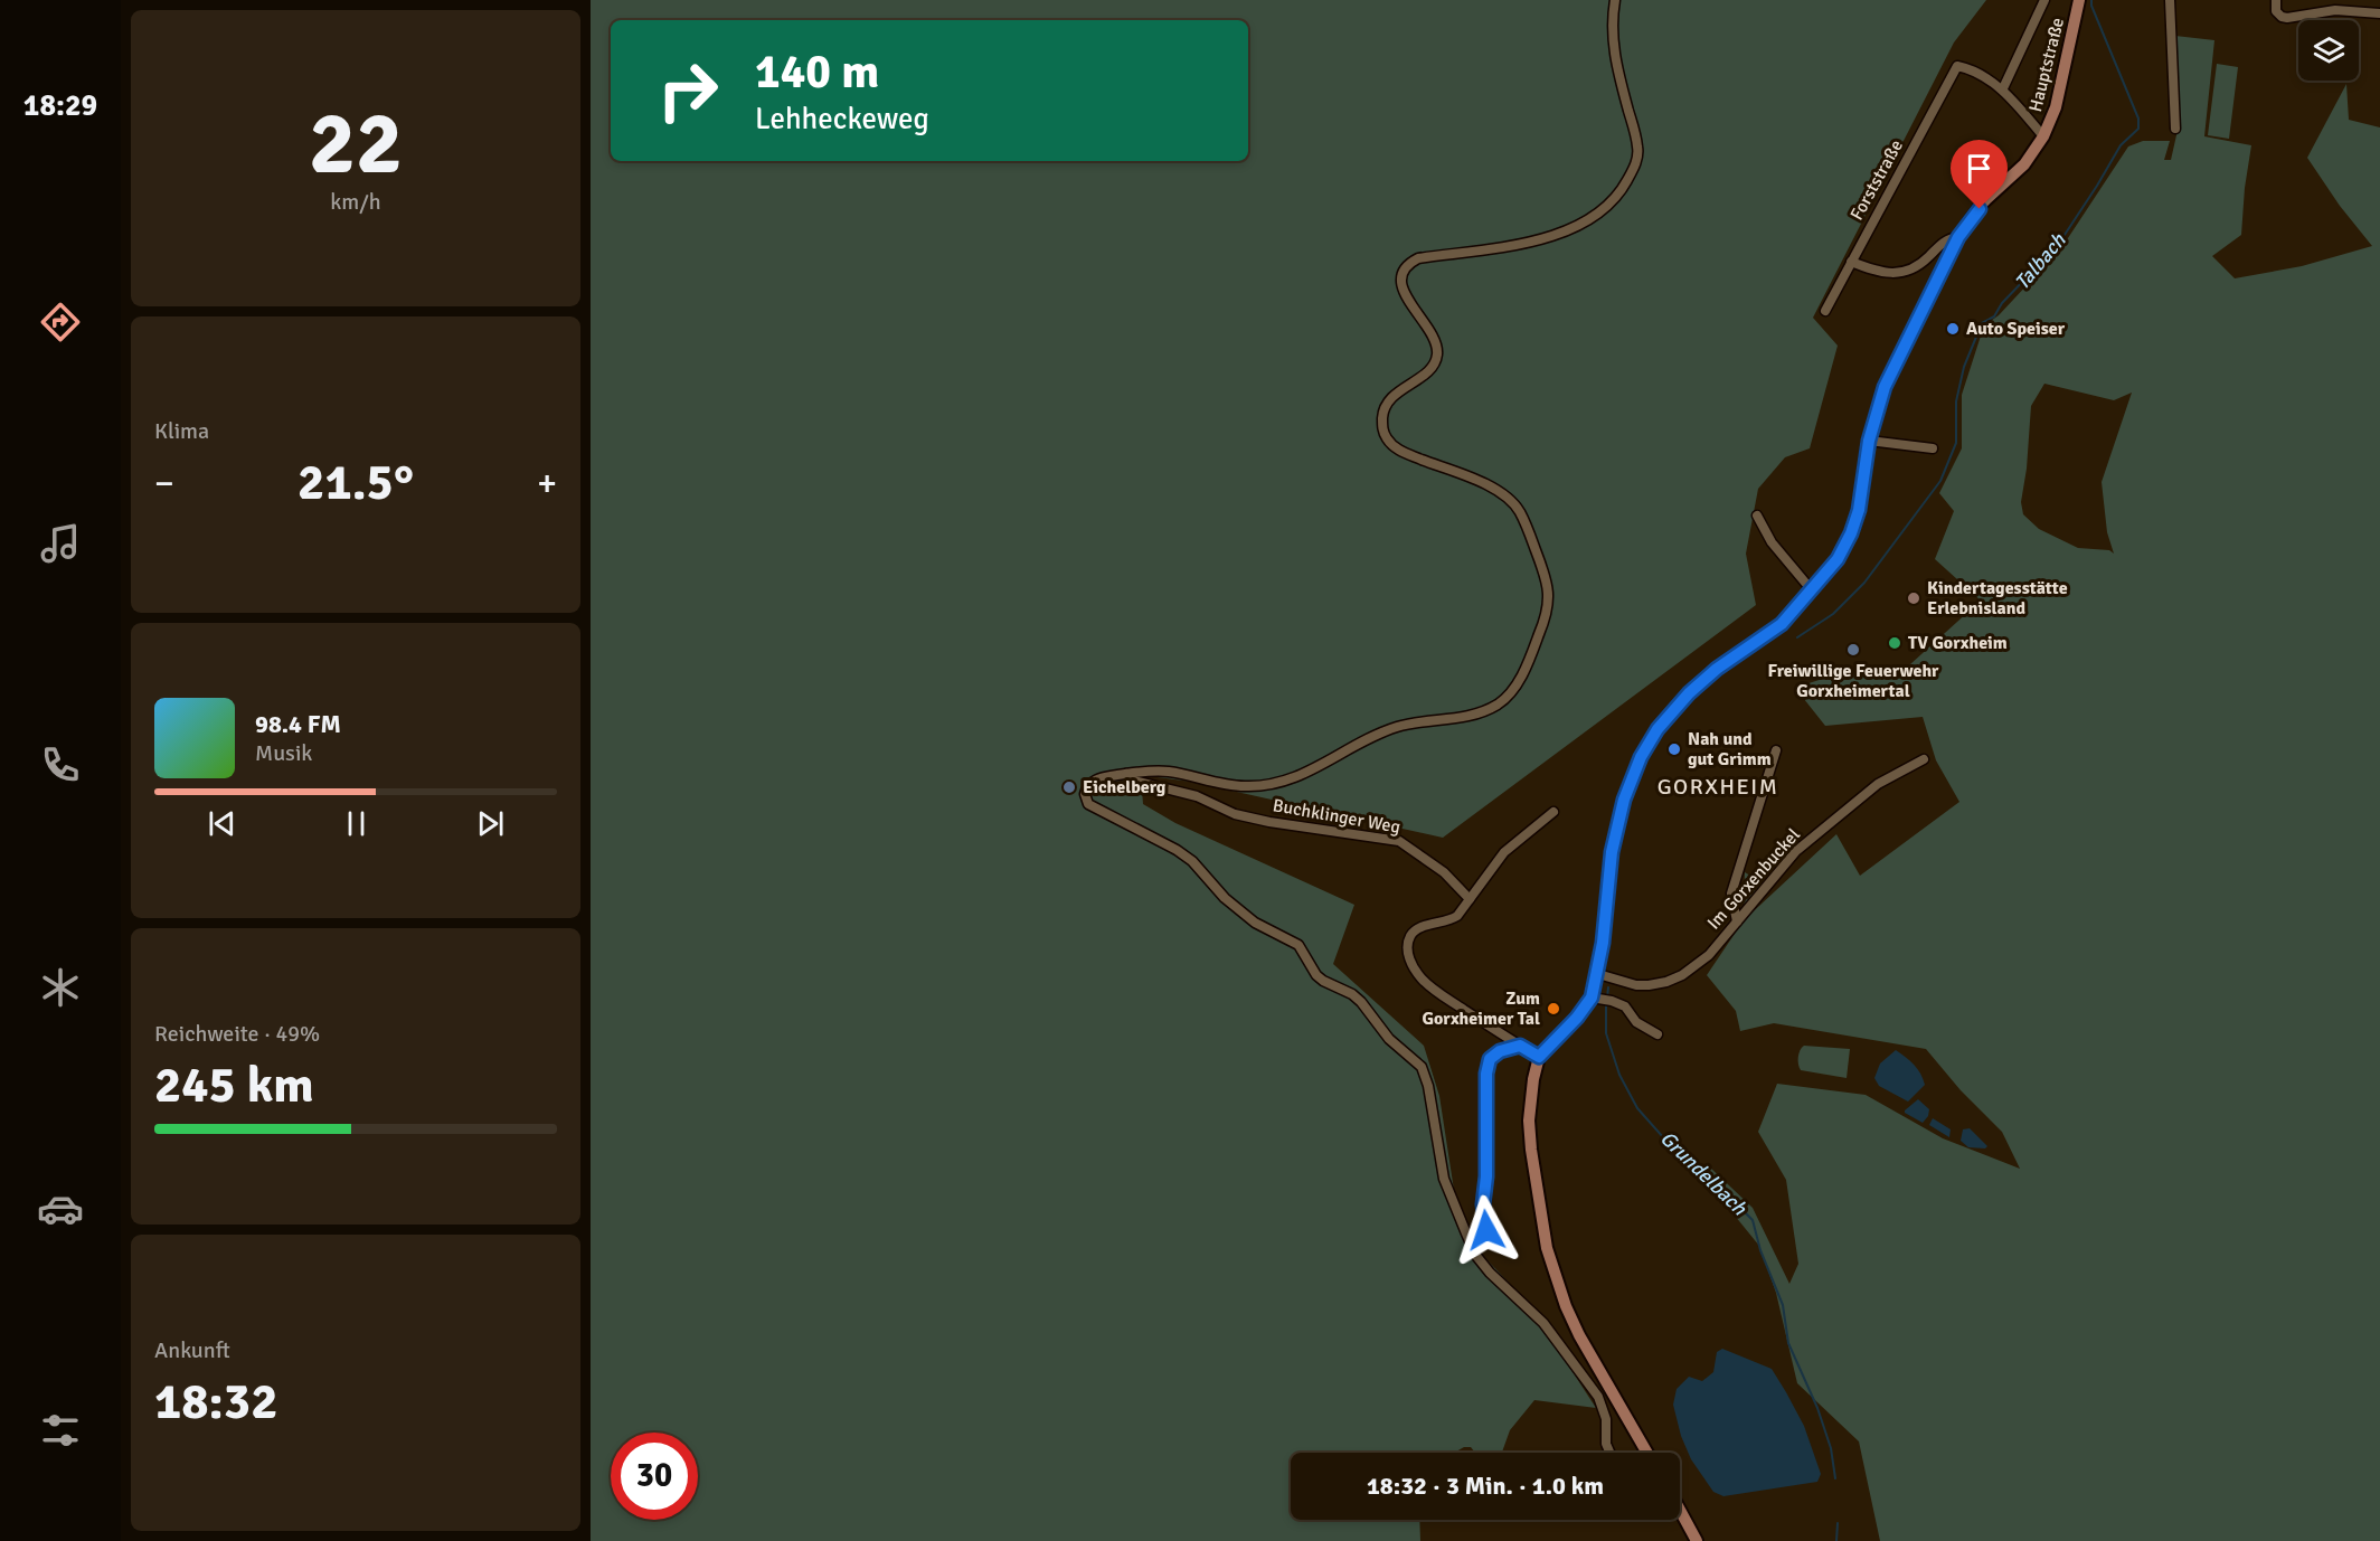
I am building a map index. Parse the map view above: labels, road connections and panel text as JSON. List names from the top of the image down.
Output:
{
  "streets": {
    "main road": ["Hauptstraße"],
    "street": ["Forststraße", "Buchklinger Weg", "Im Gorxenbuckel"]
  },
  "crossings": [
    ["Hauptstraße", "Im Gorxenbuckel"]
  ],
  "districts": ["GORXHEIM"],
  "water": ["Talbach", "Grundelbach"],
  "places": [
    "Auto Speiser",
    "Kindertagesstätte Erlebnisland",
    "TV Gorxheim",
    "Freiwillige Feuerwehr Gorxheimertal",
    "Nah und gut Grimm",
    "Eichelberg",
    "Zum Gorxheimer Tal"
  ],
  "page": {
    "tabs": "18:29",
    "tile": [
      ["22", "km/h"],
      "Klima",
      ["Reichweite · 49%", "245 km"],
      ["Ankunft", "18:32"]
    ],
    "turn": ["140 m", "Lehheckeweg"],
    "heat": ["−", "21.5°", "+"],
    "song": ["98.4 FM", "Musik"],
    "limit": "30",
    "trip": "18:32 · 3 Min. · 1.0 km"
  }
}
